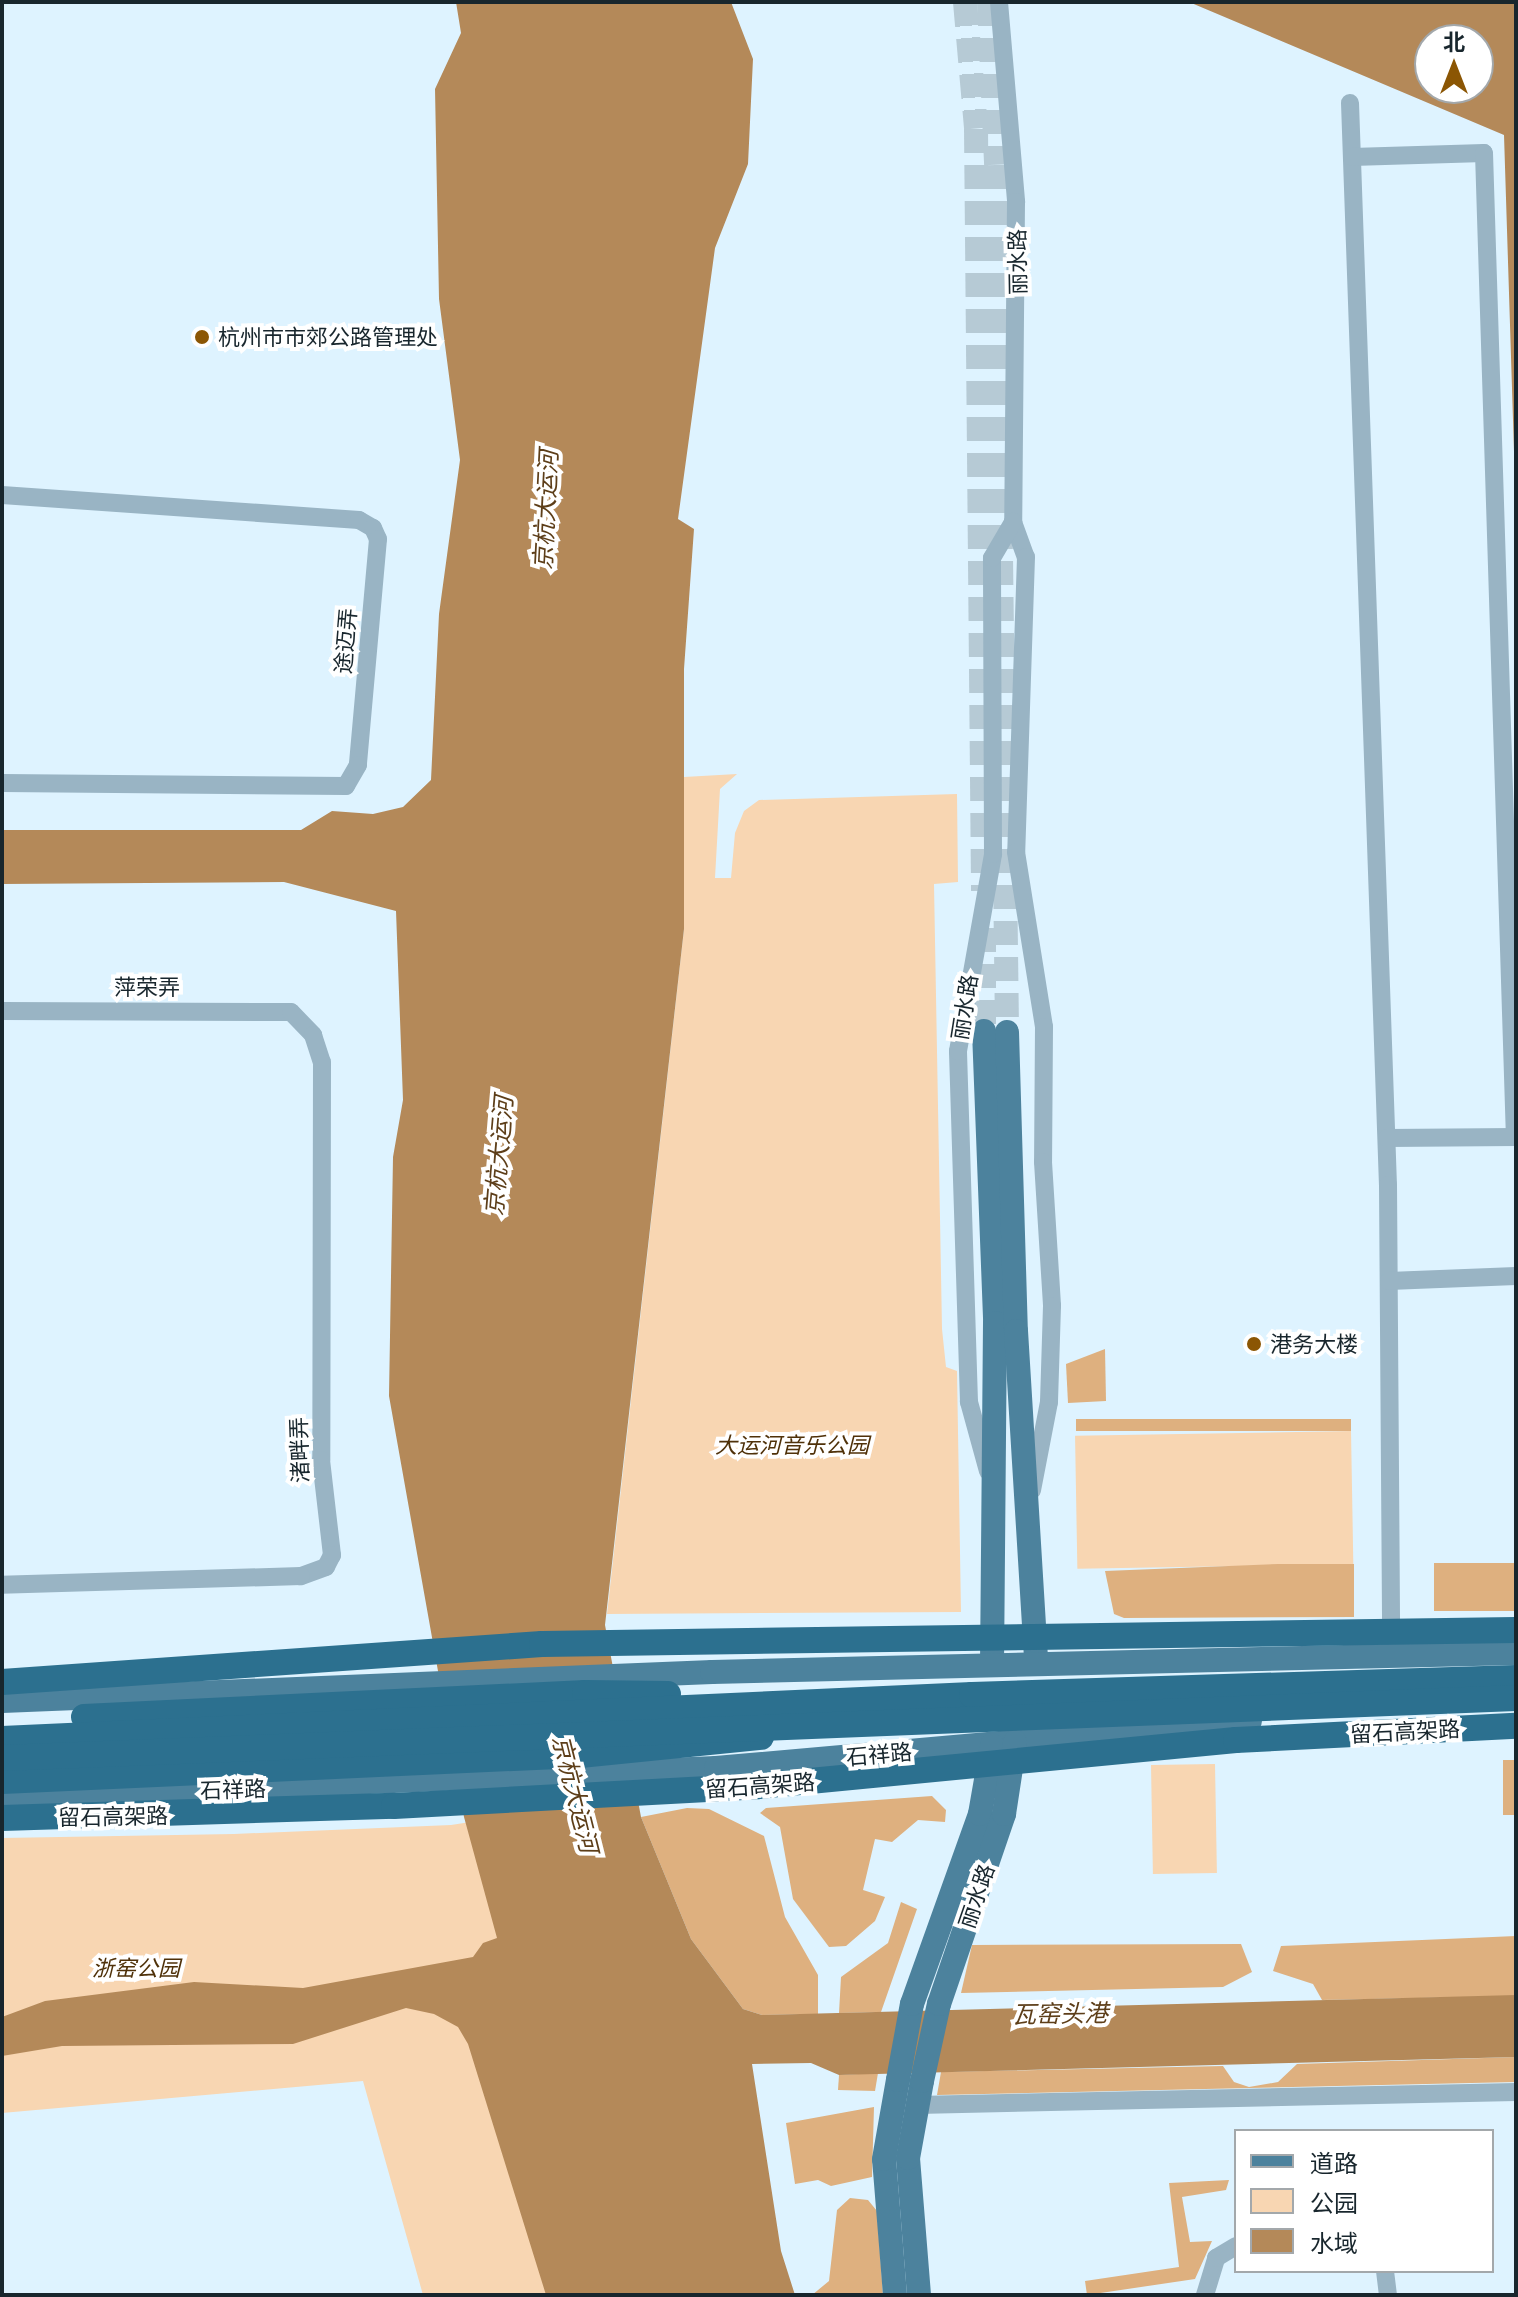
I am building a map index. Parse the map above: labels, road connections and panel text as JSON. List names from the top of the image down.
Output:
{
  "streets": {
    "highway": ["留石高架路"],
    "main road": ["丽水路", "石祥路"],
    "street": ["途迈弄", "萍荣弄", "渚畔弄"]
  },
  "crossings": [
    ["丽水路", "石祥路"],
    ["萍荣弄", "渚畔弄"],
    ["留石高架路", "石祥路"]
  ],
  "water": ["京杭大运河", "瓦窑头港"],
  "parks": ["大运河音乐公园", "浙窑公园"],
  "places": ["杭州市市郊公路管理处", "港务大楼"],
  "legend": ["道路", "公园", "水域"],
  "north": "top"
}
